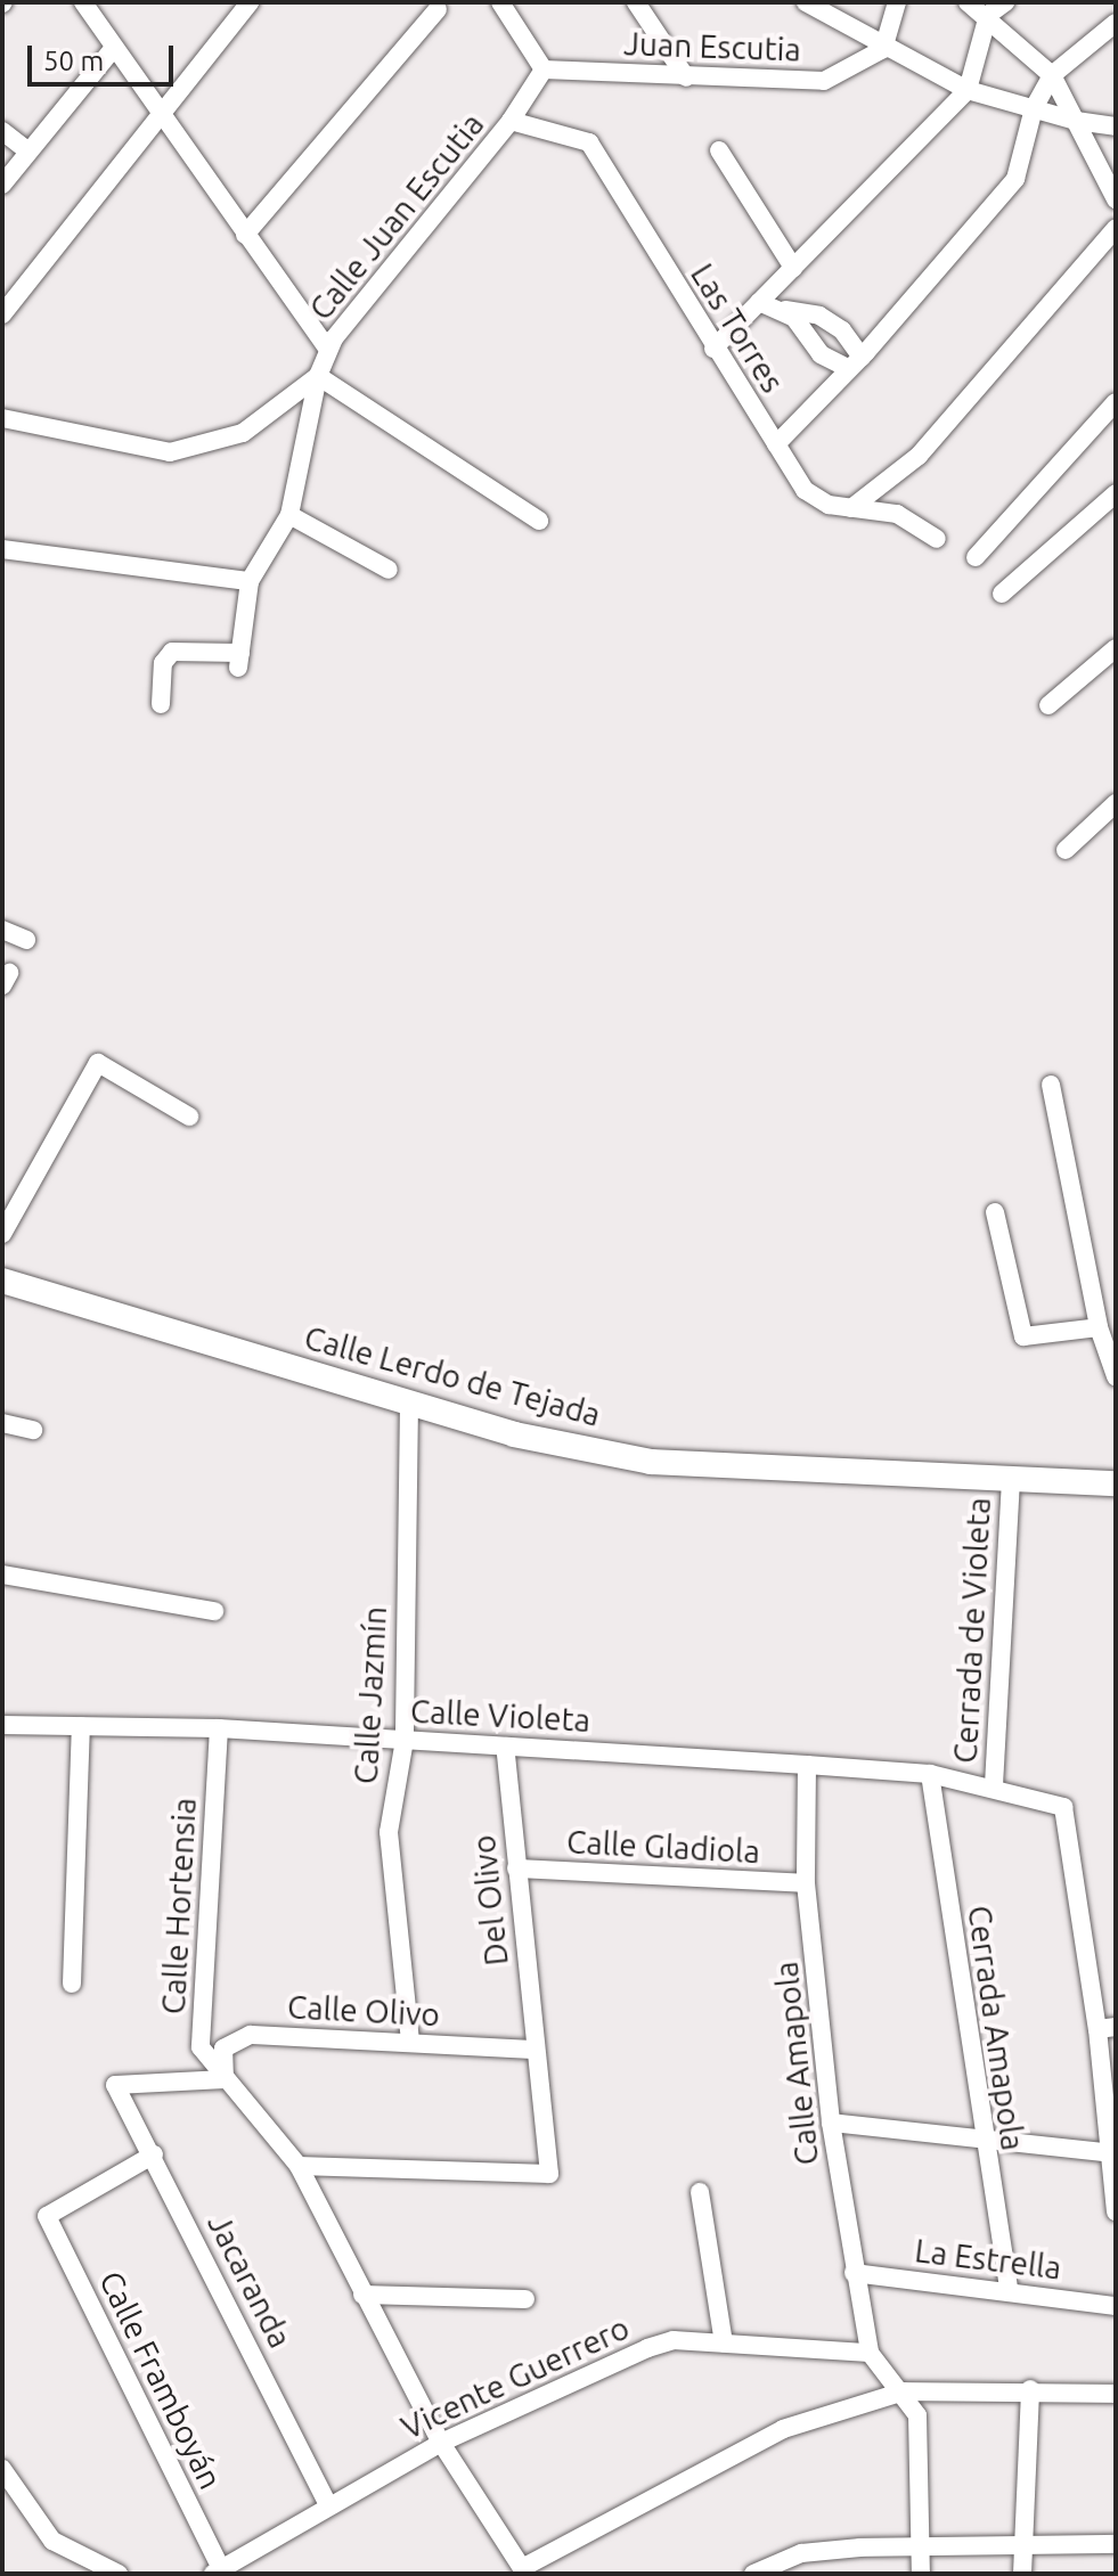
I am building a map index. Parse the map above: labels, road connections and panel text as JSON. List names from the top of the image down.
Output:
{
  "streets": {
    "main road": ["Calle Lerdo de Tejada"],
    "street": [
      "Juan Escutia",
      "Calle Juan Escutia",
      "Las Torres",
      "Cerrada de Violeta",
      "Calle Jazmín",
      "Calle Violeta",
      "Calle Gladiola",
      "Del Olivo",
      "Calle Hortensia",
      "Calle Olivo",
      "Cerrada Amapola",
      "Calle Amapola",
      "La Estrella",
      "Jacaranda",
      "Vicente Guerrero",
      "Calle Framboyán"
    ]
  },
  "crossings": [
    ["Calle Juan Escutia", "Las Torres"],
    ["Calle Lerdo de Tejada", "Cerrada de Violeta"],
    ["Calle Lerdo de Tejada", "Calle Jazmín"],
    ["Cerrada de Violeta", "Calle Violeta"],
    ["Calle Jazmín", "Calle Violeta"],
    ["Calle Jazmín", "Calle Olivo"],
    ["Calle Violeta", "Del Olivo"],
    ["Calle Violeta", "Calle Hortensia"],
    ["Calle Violeta", "Cerrada Amapola"],
    ["Calle Violeta", "Calle Amapola"],
    ["Calle Gladiola", "Del Olivo"],
    ["Calle Gladiola", "Calle Amapola"],
    ["Del Olivo", "Calle Hortensia"],
    ["Del Olivo", "Calle Olivo"],
    ["Calle Hortensia", "Calle Olivo"],
    ["Calle Hortensia", "Jacaranda"],
    ["Calle Hortensia", "Vicente Guerrero"],
    ["Calle Olivo", "Jacaranda"],
    ["Cerrada Amapola", "La Estrella"],
    ["Calle Amapola", "La Estrella"],
    ["Calle Amapola", "Vicente Guerrero"],
    ["Jacaranda", "Vicente Guerrero"],
    ["Jacaranda", "Calle Framboyán"],
    ["Vicente Guerrero", "Calle Framboyán"]
  ],
  "scale_bar": "50 m"
}
